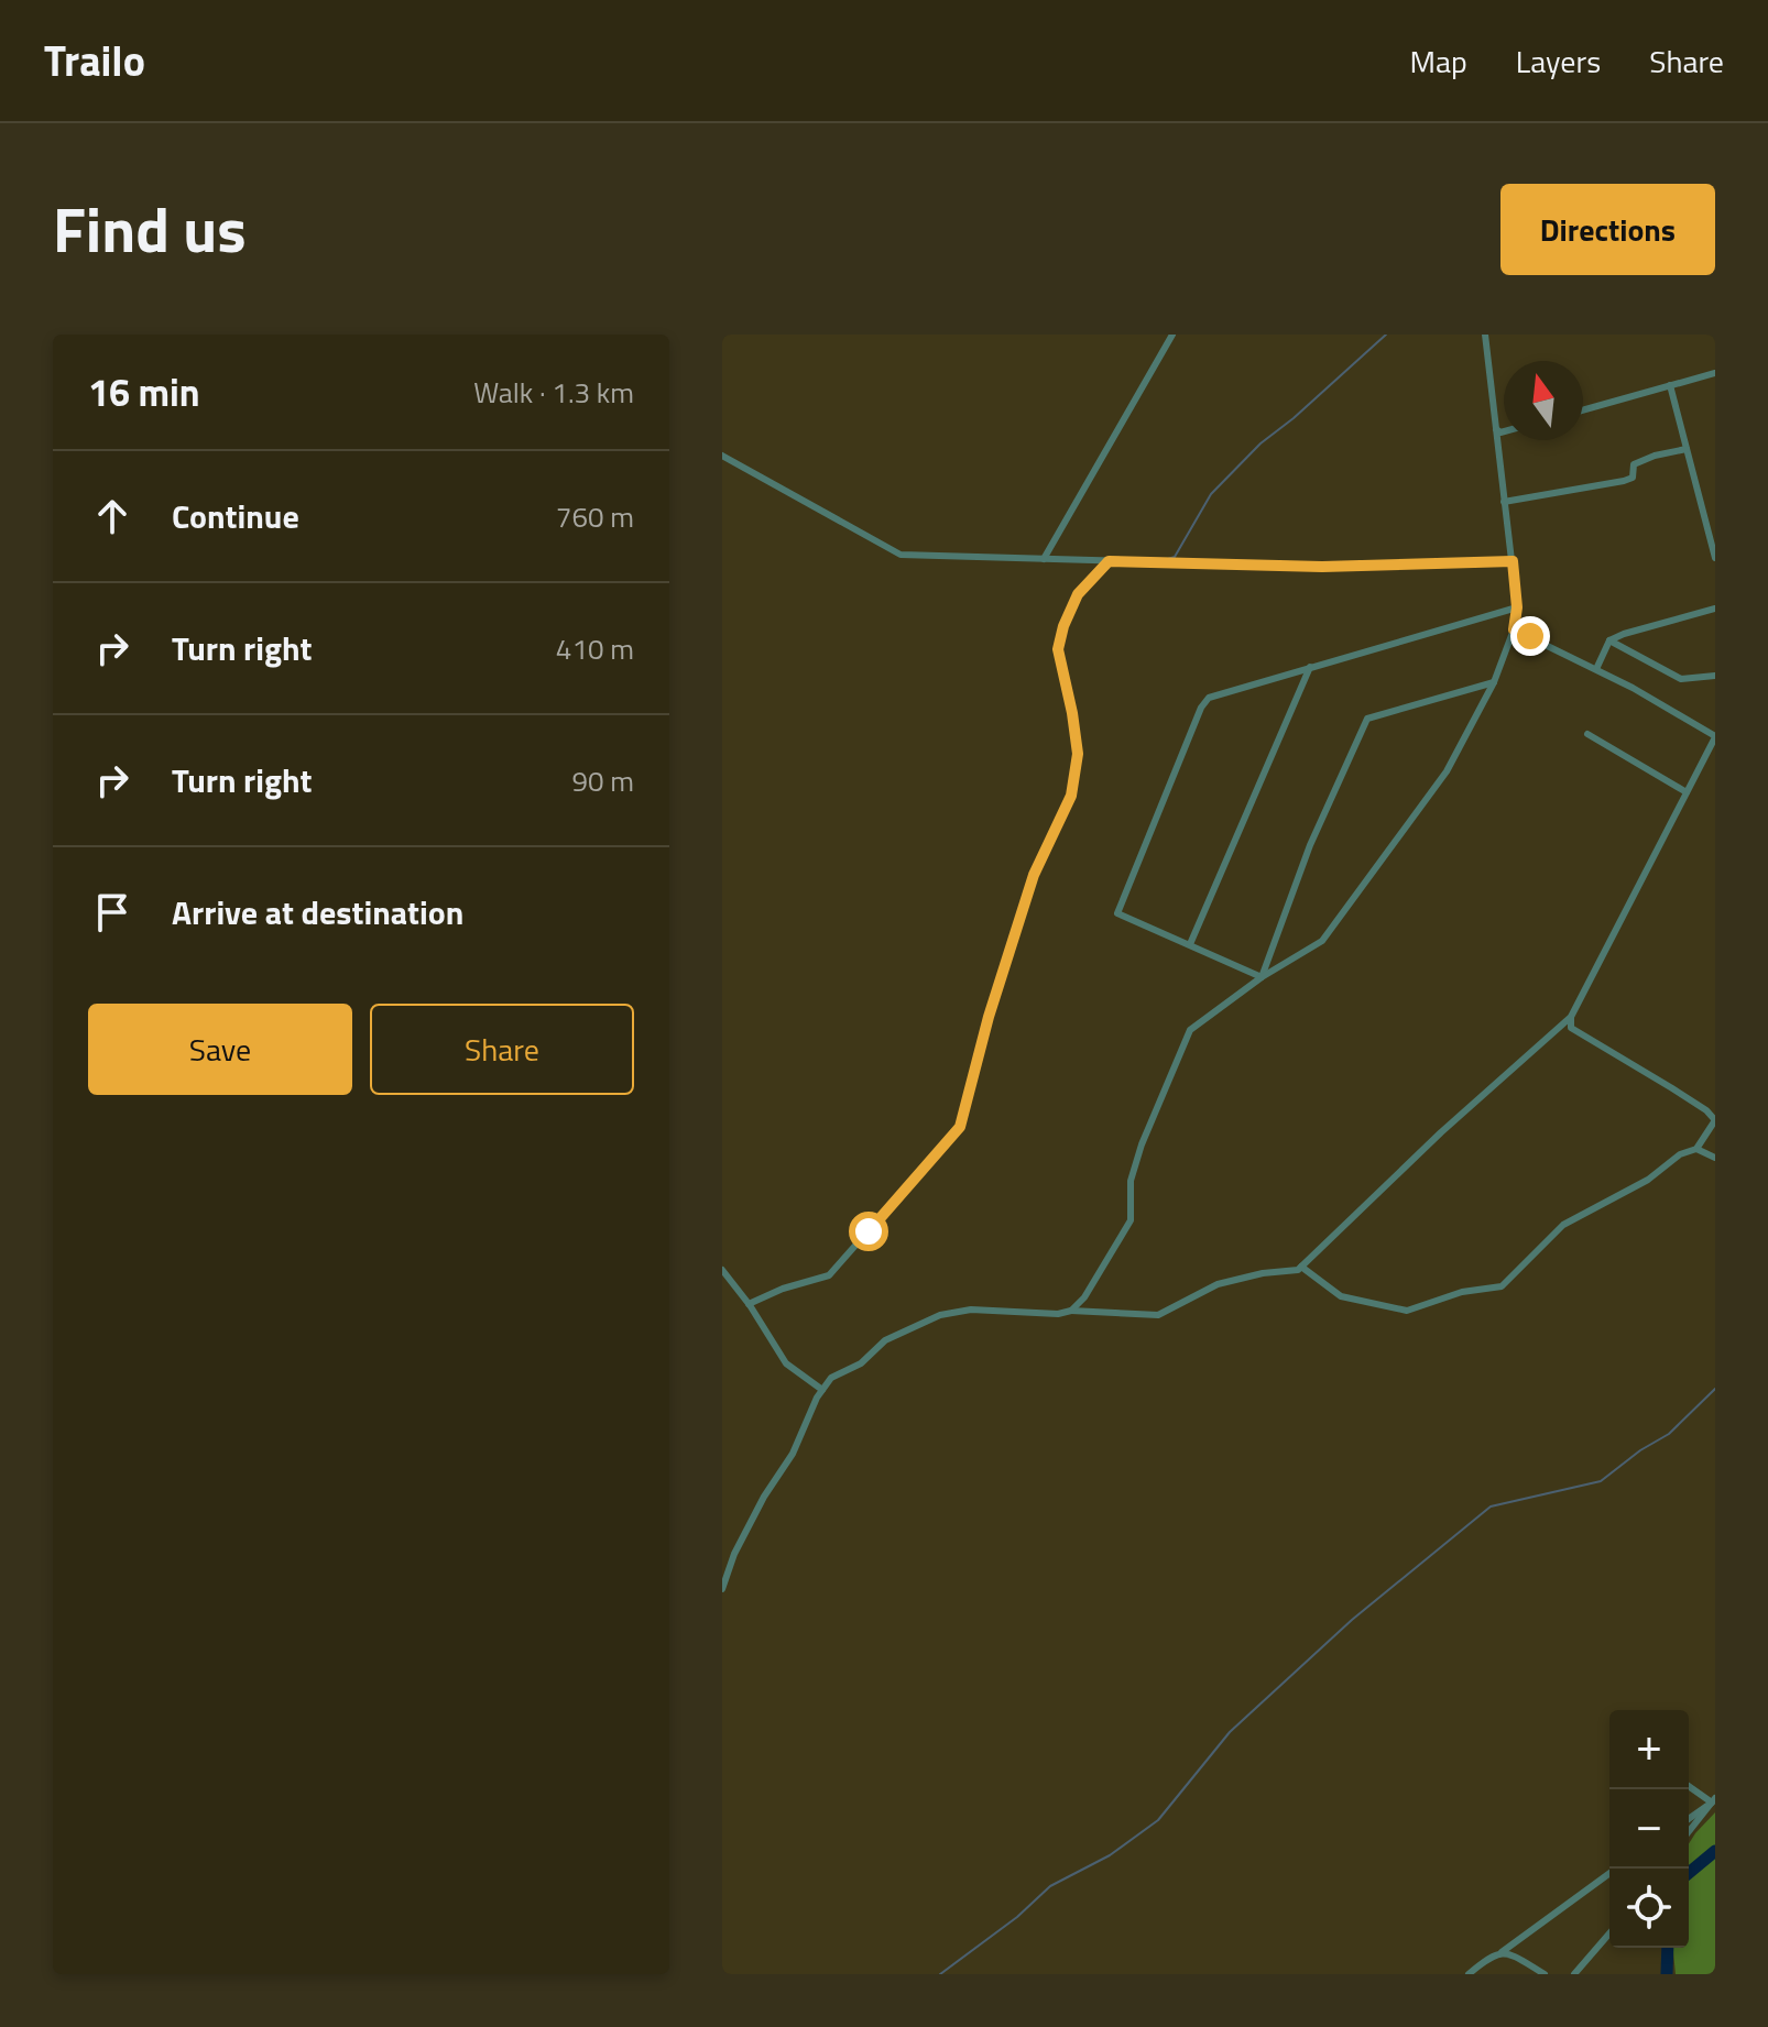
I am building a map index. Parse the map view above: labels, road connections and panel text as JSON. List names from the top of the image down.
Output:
{
  "north": "top",
  "page": {
    "header": "Trailo",
    "nav": ["Map", "Layers", "Share"],
    "title": "Find us",
    "buttons": [
      "Directions",
      ["Save", "Share"]
    ],
    "heading": ["16 min", "Walk · 1.3 km"],
    "list": [
      ["Continue", "760 m"],
      ["Turn right", "410 m"],
      ["Turn right", "90 m"],
      "Arrive at destination"
    ],
    "map_buttons": ["+", "−"]
  }
}
